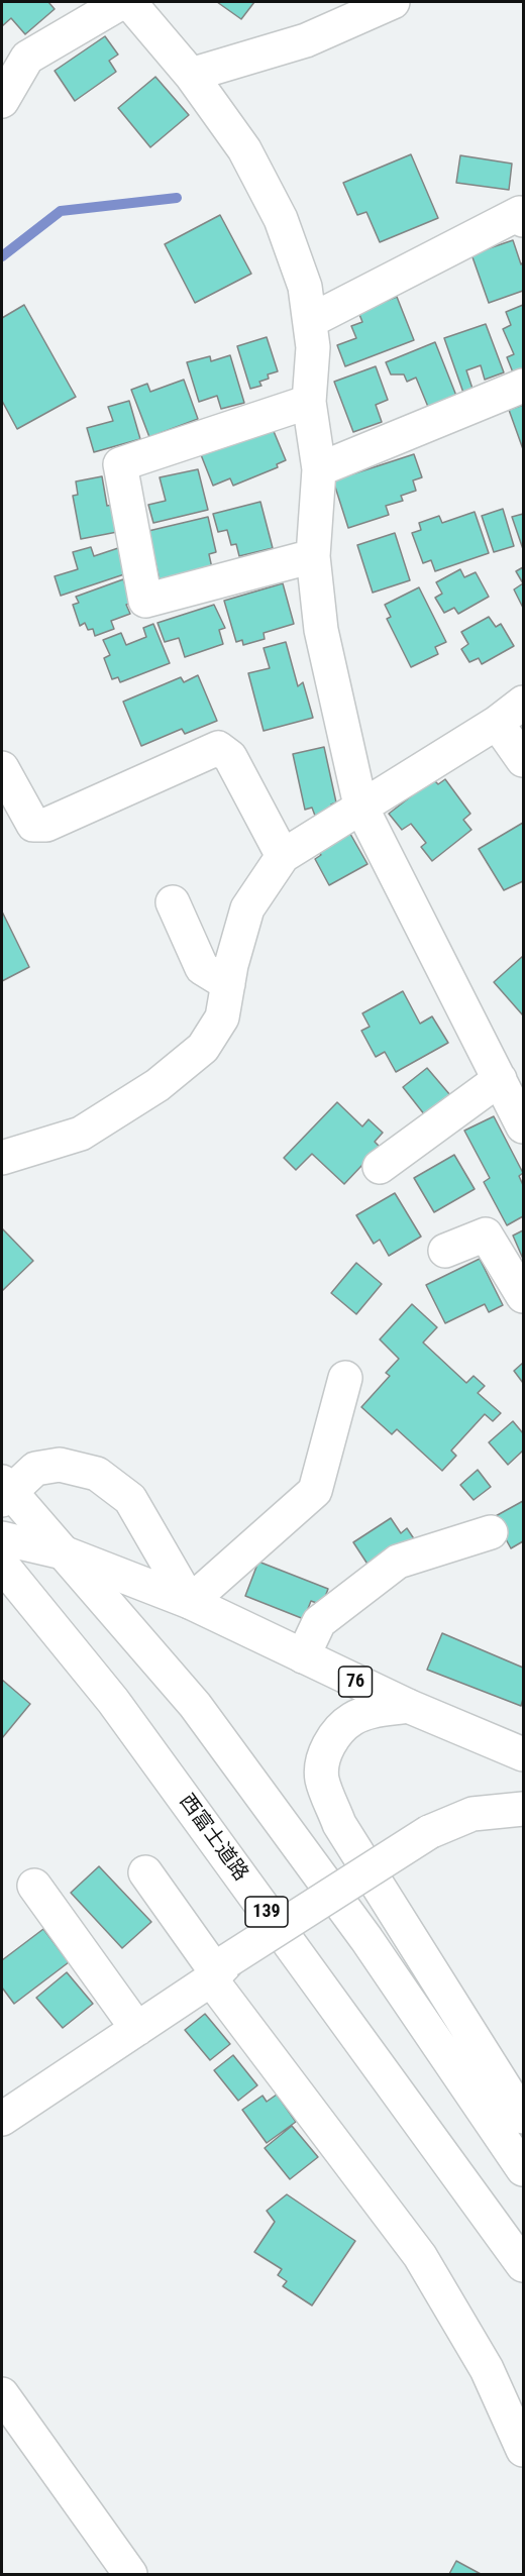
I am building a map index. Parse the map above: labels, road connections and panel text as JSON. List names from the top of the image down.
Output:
{
  "streets": {
    "main road": ["76", "西富士道路", "139"]
  }
}
